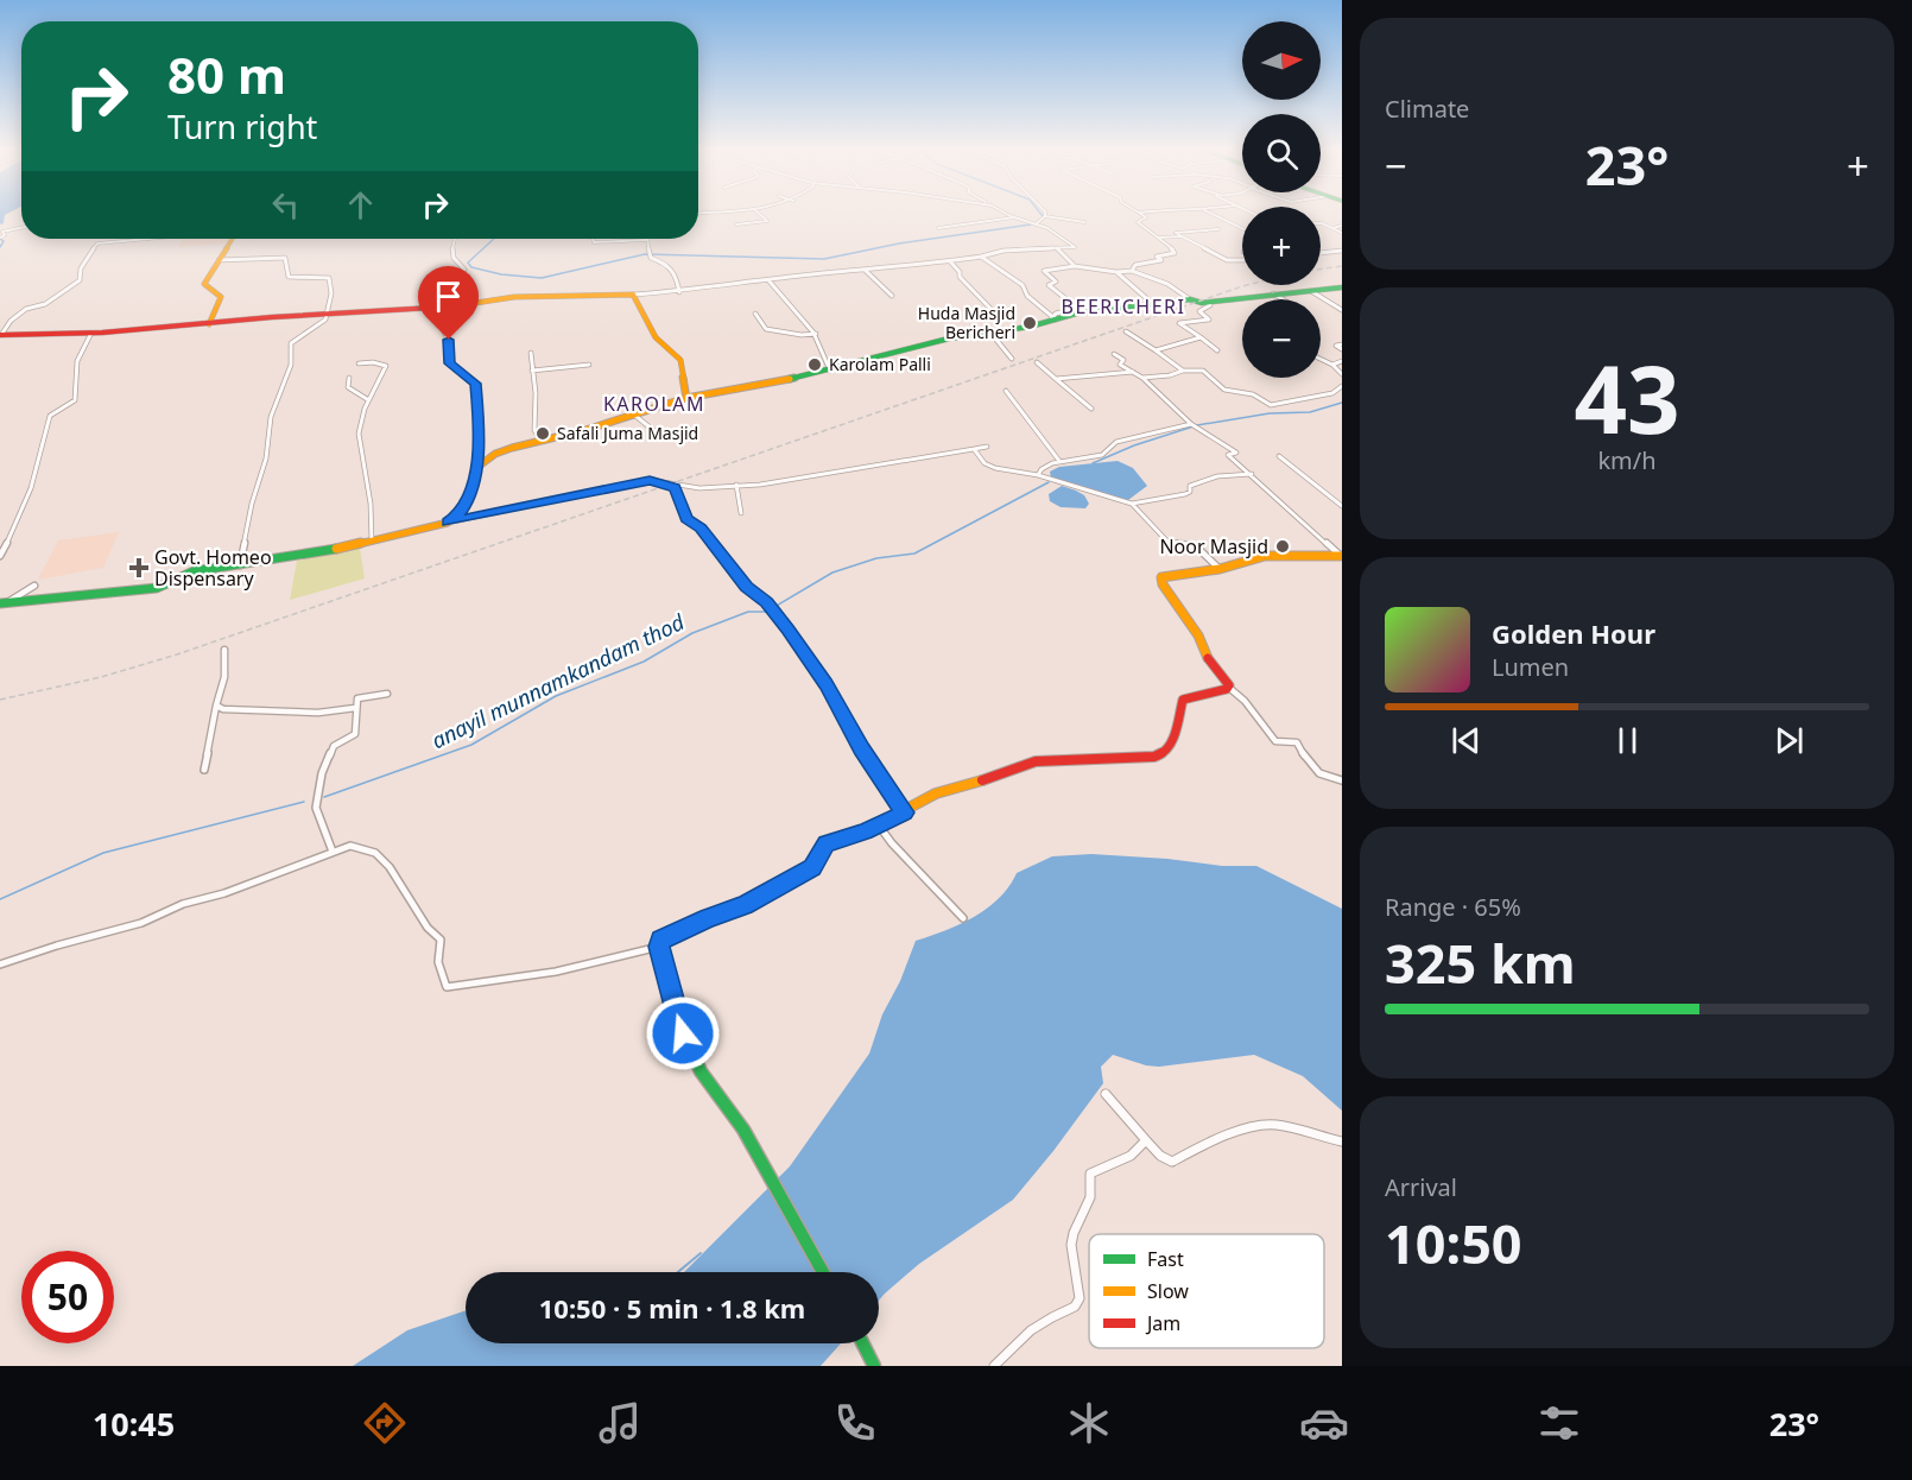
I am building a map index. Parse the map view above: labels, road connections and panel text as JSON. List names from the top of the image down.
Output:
{
  "districts": ["BEERICHERI", "KAROLAM"],
  "water": ["anayil munnamkandam thod"],
  "places": {
    "other": [
      "Huda Masjid Bericheri",
      "Karolam Palli",
      "Safali Juma Masjid",
      "Noor Masjid"
    ],
    "health": ["Govt. Homeo Dispensary"]
  },
  "legend": ["Fast", "Slow", "Jam"],
  "north": "right",
  "page": {
    "tile": [
      "Climate",
      ["43", "km/h"],
      ["Range · 65%", "325 km"],
      ["Arrival", "10:50"]
    ],
    "map_buttons": ["+", "−"],
    "turn": ["80 m", "Turn right"],
    "heat": ["−", "23°", "+"],
    "song": ["Golden Hour", "Lumen"],
    "limit": "50",
    "trip": "10:50 · 5 min · 1.8 km",
    "tabs": ["10:45", "23°"]
  }
}
